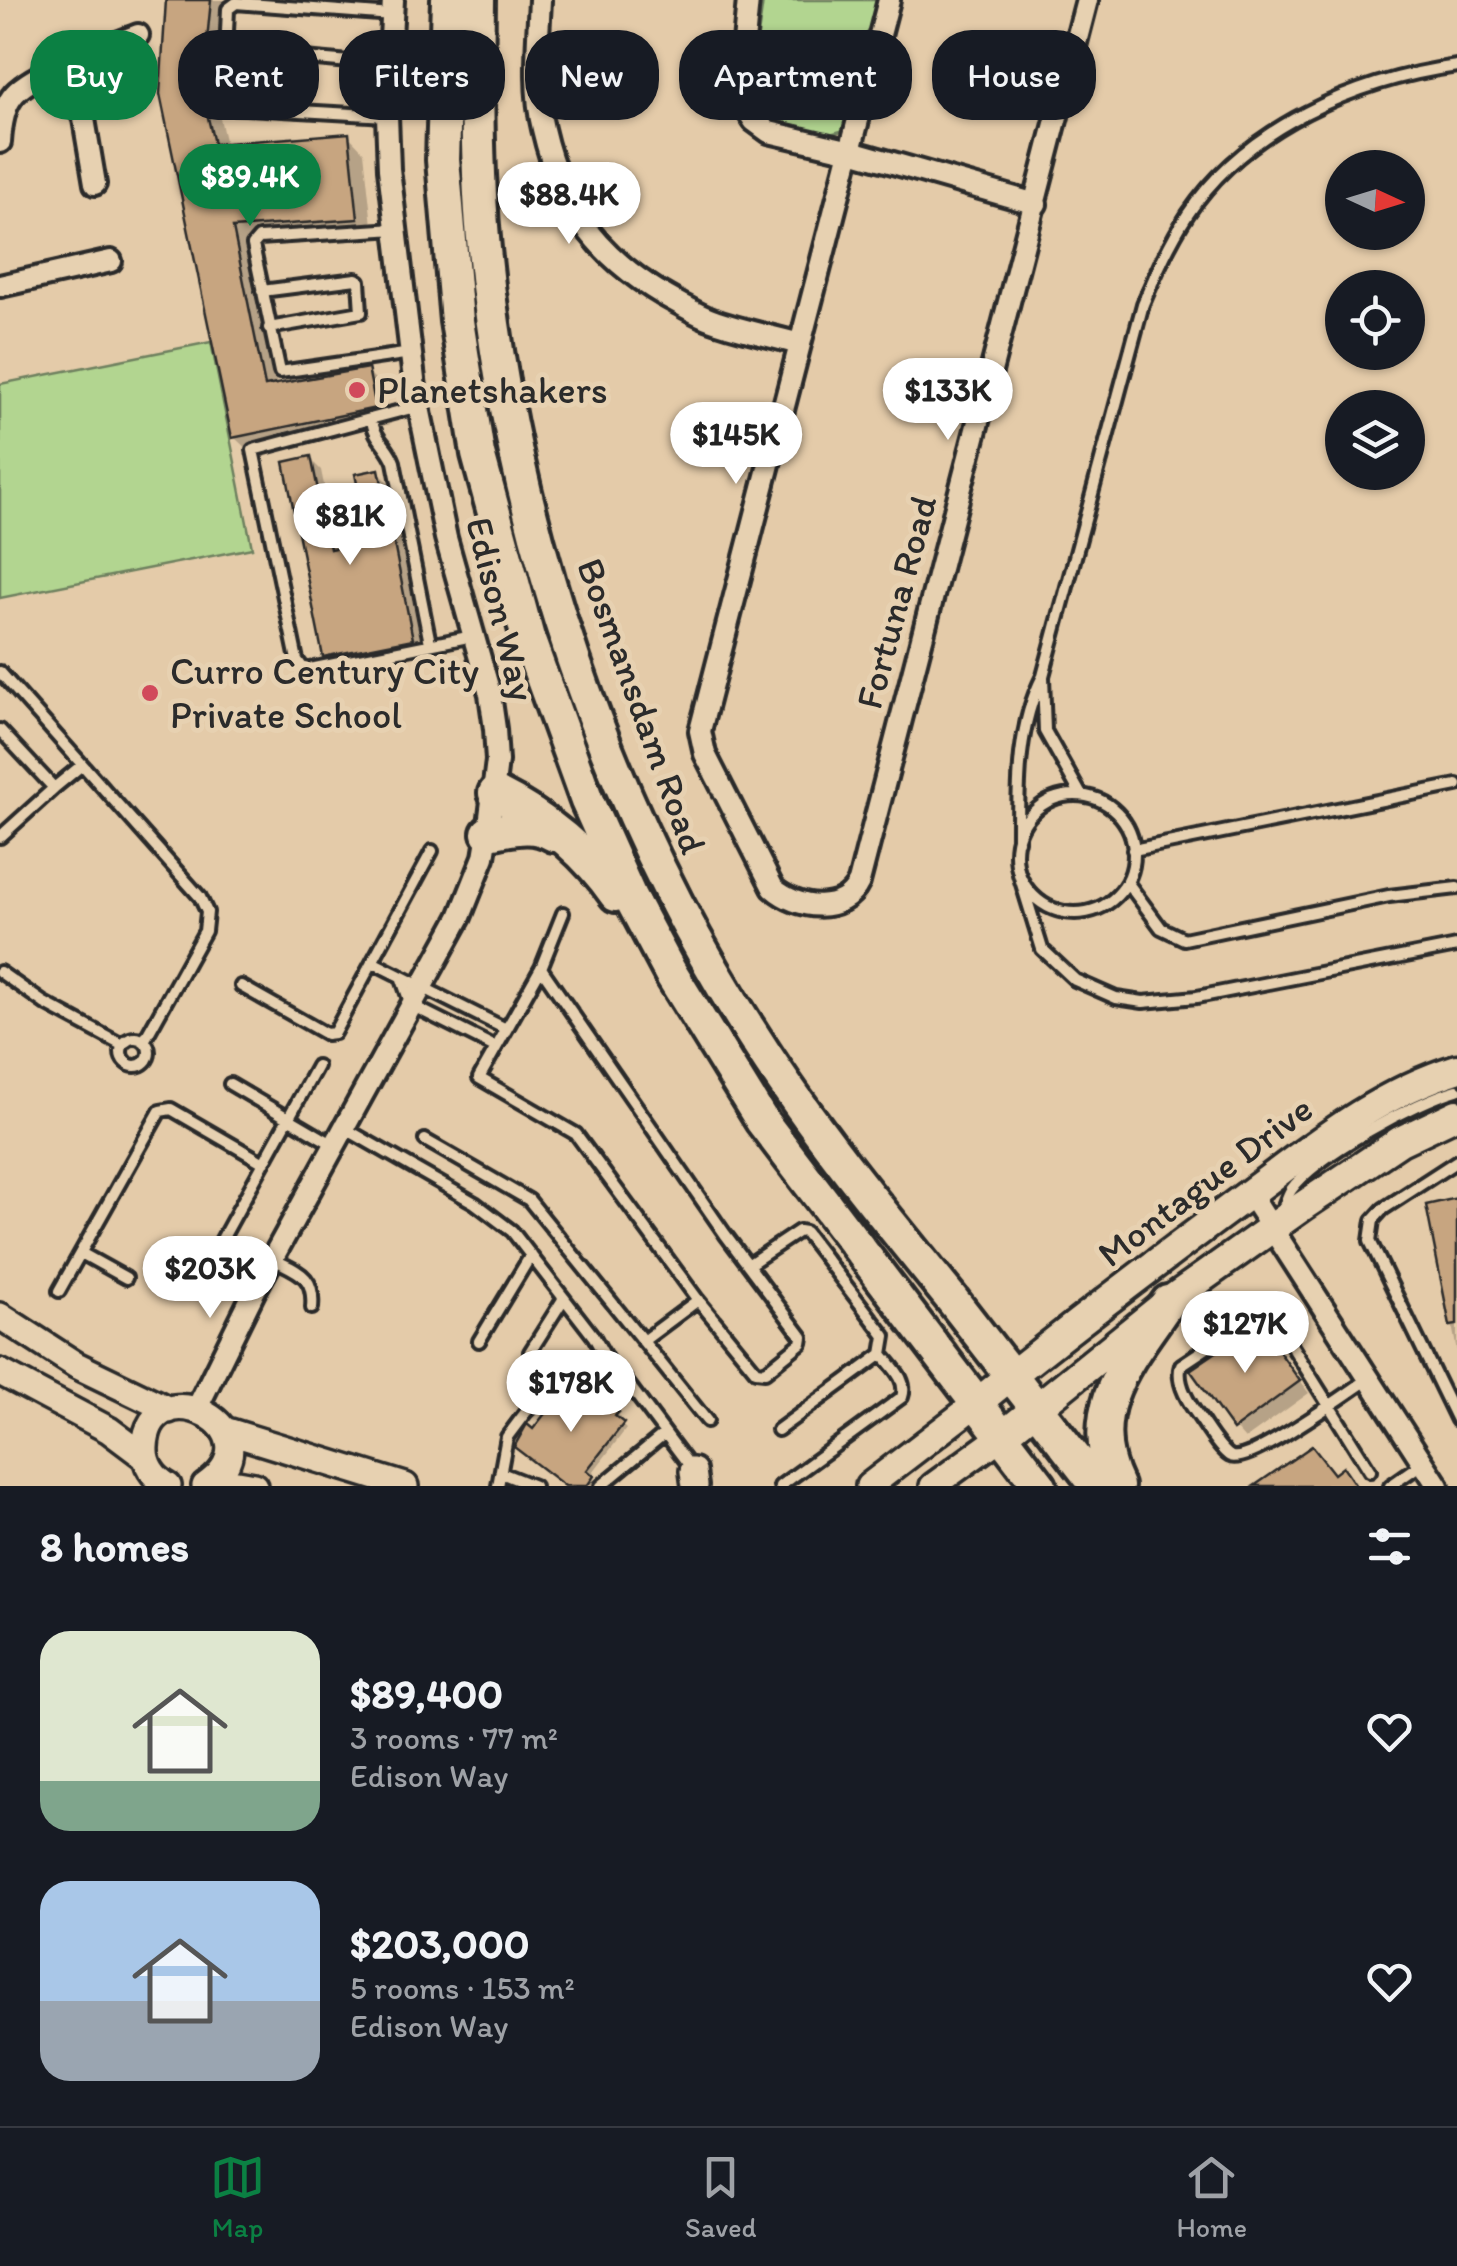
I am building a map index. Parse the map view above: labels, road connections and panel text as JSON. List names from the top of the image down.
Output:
{
  "streets": {
    "main road": ["Bosmansdam Road", "Montague Drive"],
    "street": ["Fortuna Road", "Edison Way"]
  },
  "crossings": [
    ["Bosmansdam Road", "Montague Drive"]
  ],
  "places": ["Planetshakers", "Curro Century City Private School"],
  "north": "right",
  "page": {
    "chip": [
      "Buy",
      "Rent",
      "Filters",
      "New",
      "Apartment",
      "House"
    ],
    "price": [
      "$89.4K",
      "$88.4K",
      "$133K",
      "$145K",
      "$81K",
      "$203K",
      "$127K",
      "$178K"
    ],
    "heading": "8 homes",
    "list": [
      {
        "name": "$89,400",
        "note": "3 rooms · 77 m² · Edison Way"
      },
      {
        "name": "$203,000",
        "note": "5 rooms · 153 m² · Edison Way"
      }
    ],
    "tabs": ["Map", "Saved", "Home"]
  }
}
